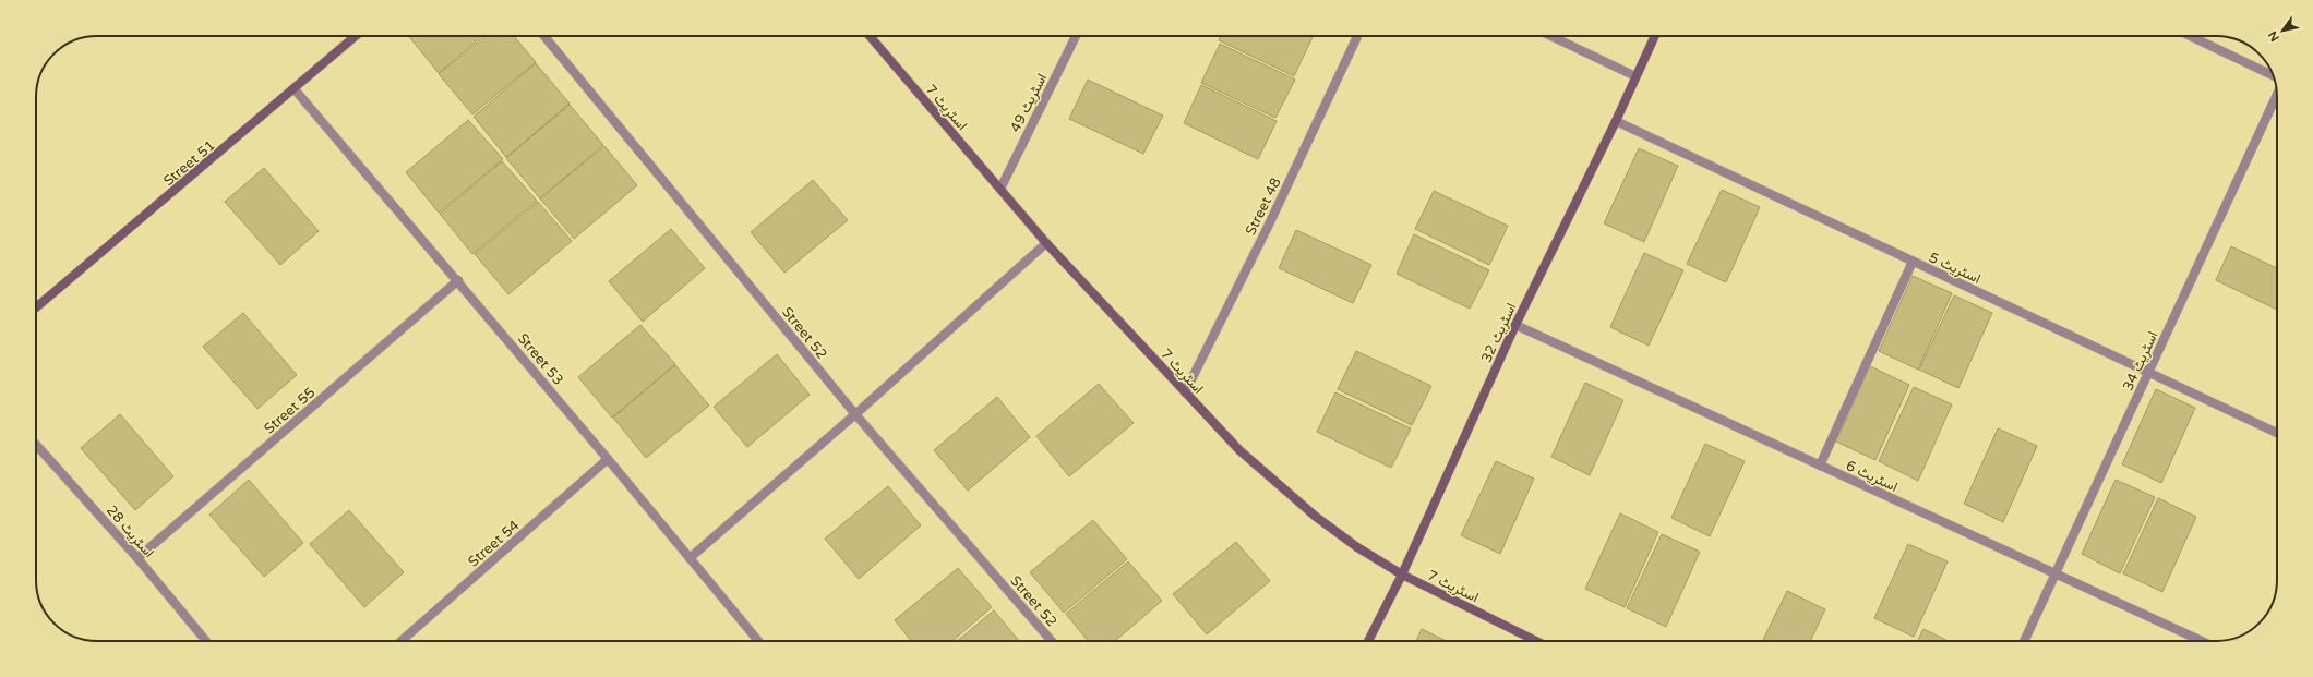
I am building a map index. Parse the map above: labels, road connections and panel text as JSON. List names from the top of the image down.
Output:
{
  "streets": {
    "street": [
      "اسٹریٹ 49",
      "اسٹریٹ 7",
      "Street 51",
      "Street 48",
      "اسٹریٹ 5",
      "Street 52",
      "اسٹریٹ 32",
      "Street 53",
      "اسٹریٹ 34",
      "Street 55",
      "اسٹریٹ 6",
      "اسٹریٹ 28",
      "Street 54"
    ]
  },
  "crossings": [
    ["اسٹریٹ 49", "اسٹریٹ 7"],
    ["اسٹریٹ 7", "Street 48"],
    ["اسٹریٹ 7", "اسٹریٹ 32"],
    ["Street 51", "Street 53"],
    ["اسٹریٹ 5", "اسٹریٹ 32"],
    ["اسٹریٹ 5", "اسٹریٹ 34"],
    ["اسٹریٹ 32", "اسٹریٹ 6"],
    ["Street 53", "Street 55"],
    ["Street 53", "Street 54"],
    ["اسٹریٹ 34", "اسٹریٹ 6"],
    ["Street 55", "اسٹریٹ 28"]
  ],
  "north": "bottom left"
}
